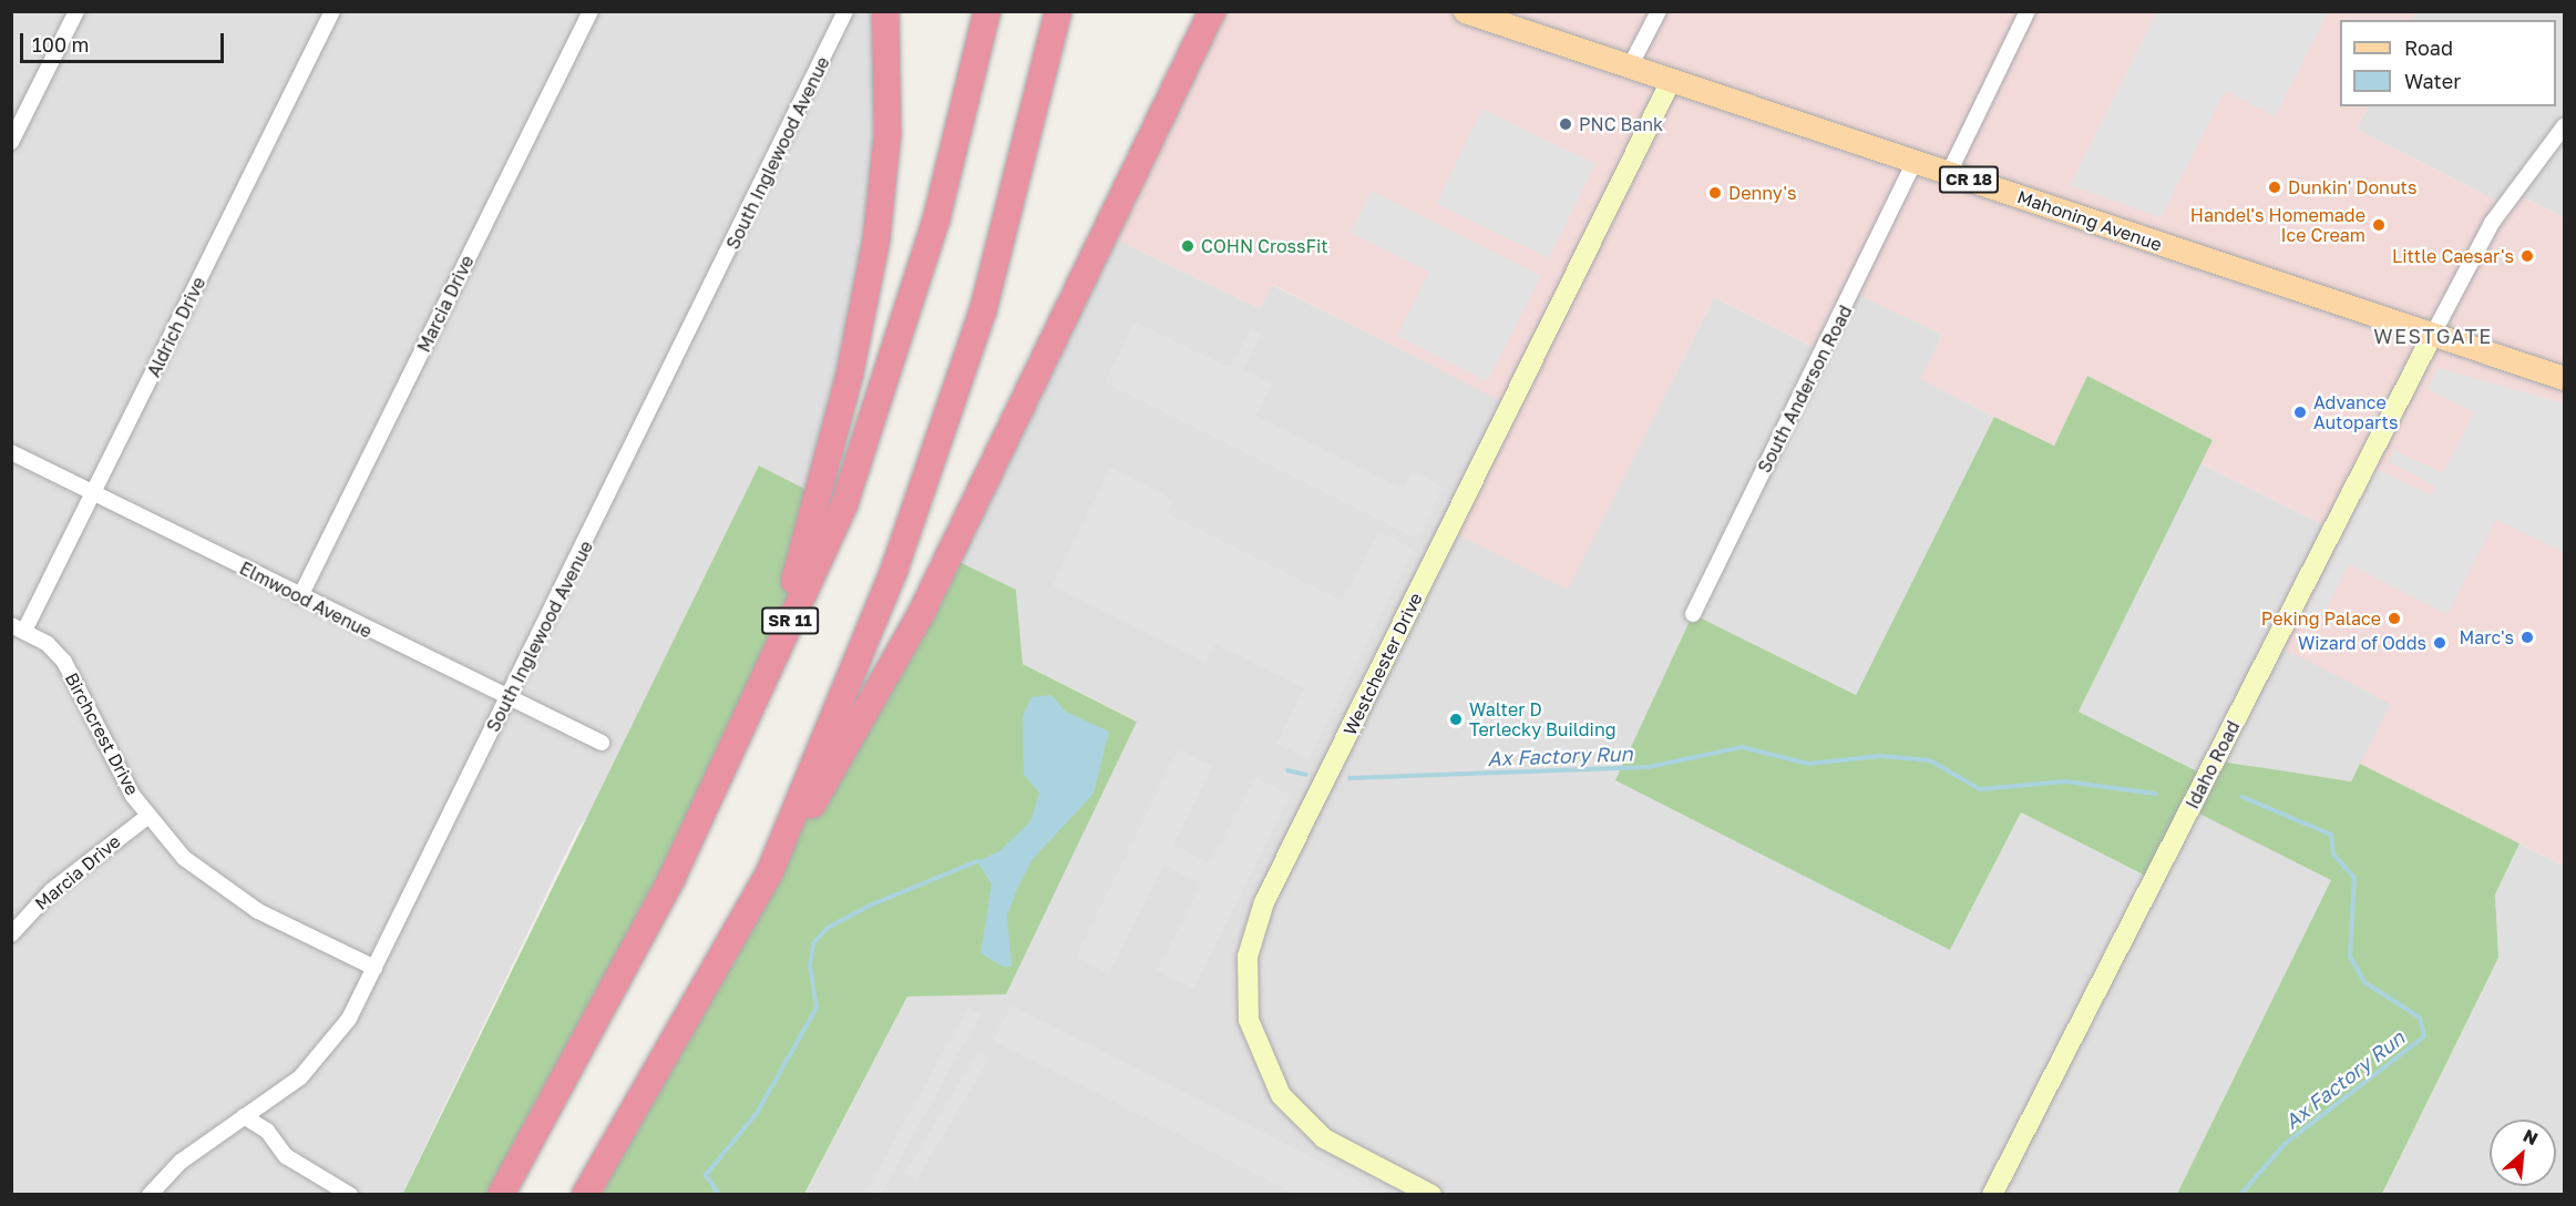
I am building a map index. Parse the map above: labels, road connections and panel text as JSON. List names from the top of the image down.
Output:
{
  "streets": {
    "highway": ["SR 11"],
    "main road": ["CR 18", "Mahoning Avenue"],
    "street": [
      "South Inglewood Avenue",
      "Marcia Drive",
      "Aldrich Drive",
      "South Anderson Road",
      "Elmwood Avenue",
      "Westchester Drive",
      "Birchcrest Drive",
      "Idaho Road"
    ]
  },
  "crossings": [
    ["South Inglewood Avenue", "Elmwood Avenue"],
    ["South Inglewood Avenue", "Birchcrest Drive"],
    ["Mahoning Avenue", "South Anderson Road"],
    ["Mahoning Avenue", "Westchester Drive"],
    ["Mahoning Avenue", "Idaho Road"],
    ["Marcia Drive", "Elmwood Avenue"],
    ["Marcia Drive", "Birchcrest Drive"],
    ["Aldrich Drive", "Elmwood Avenue"],
    ["Aldrich Drive", "Birchcrest Drive"]
  ],
  "districts": ["WESTGATE"],
  "water": ["Ax Factory Run"],
  "places": [
    "PNC Bank",
    "Dunkin' Donuts",
    "Denny's",
    "Handel's Homemade Ice Cream",
    "COHN CrossFit",
    "Little Caesar's",
    "Advance Autoparts",
    "Peking Palace",
    "Marc's",
    "Wizard of Odds",
    "Walter D Terlecky Building"
  ],
  "legend": ["Road", "Water"],
  "scale_bar": "100 m",
  "north": "top right"
}
